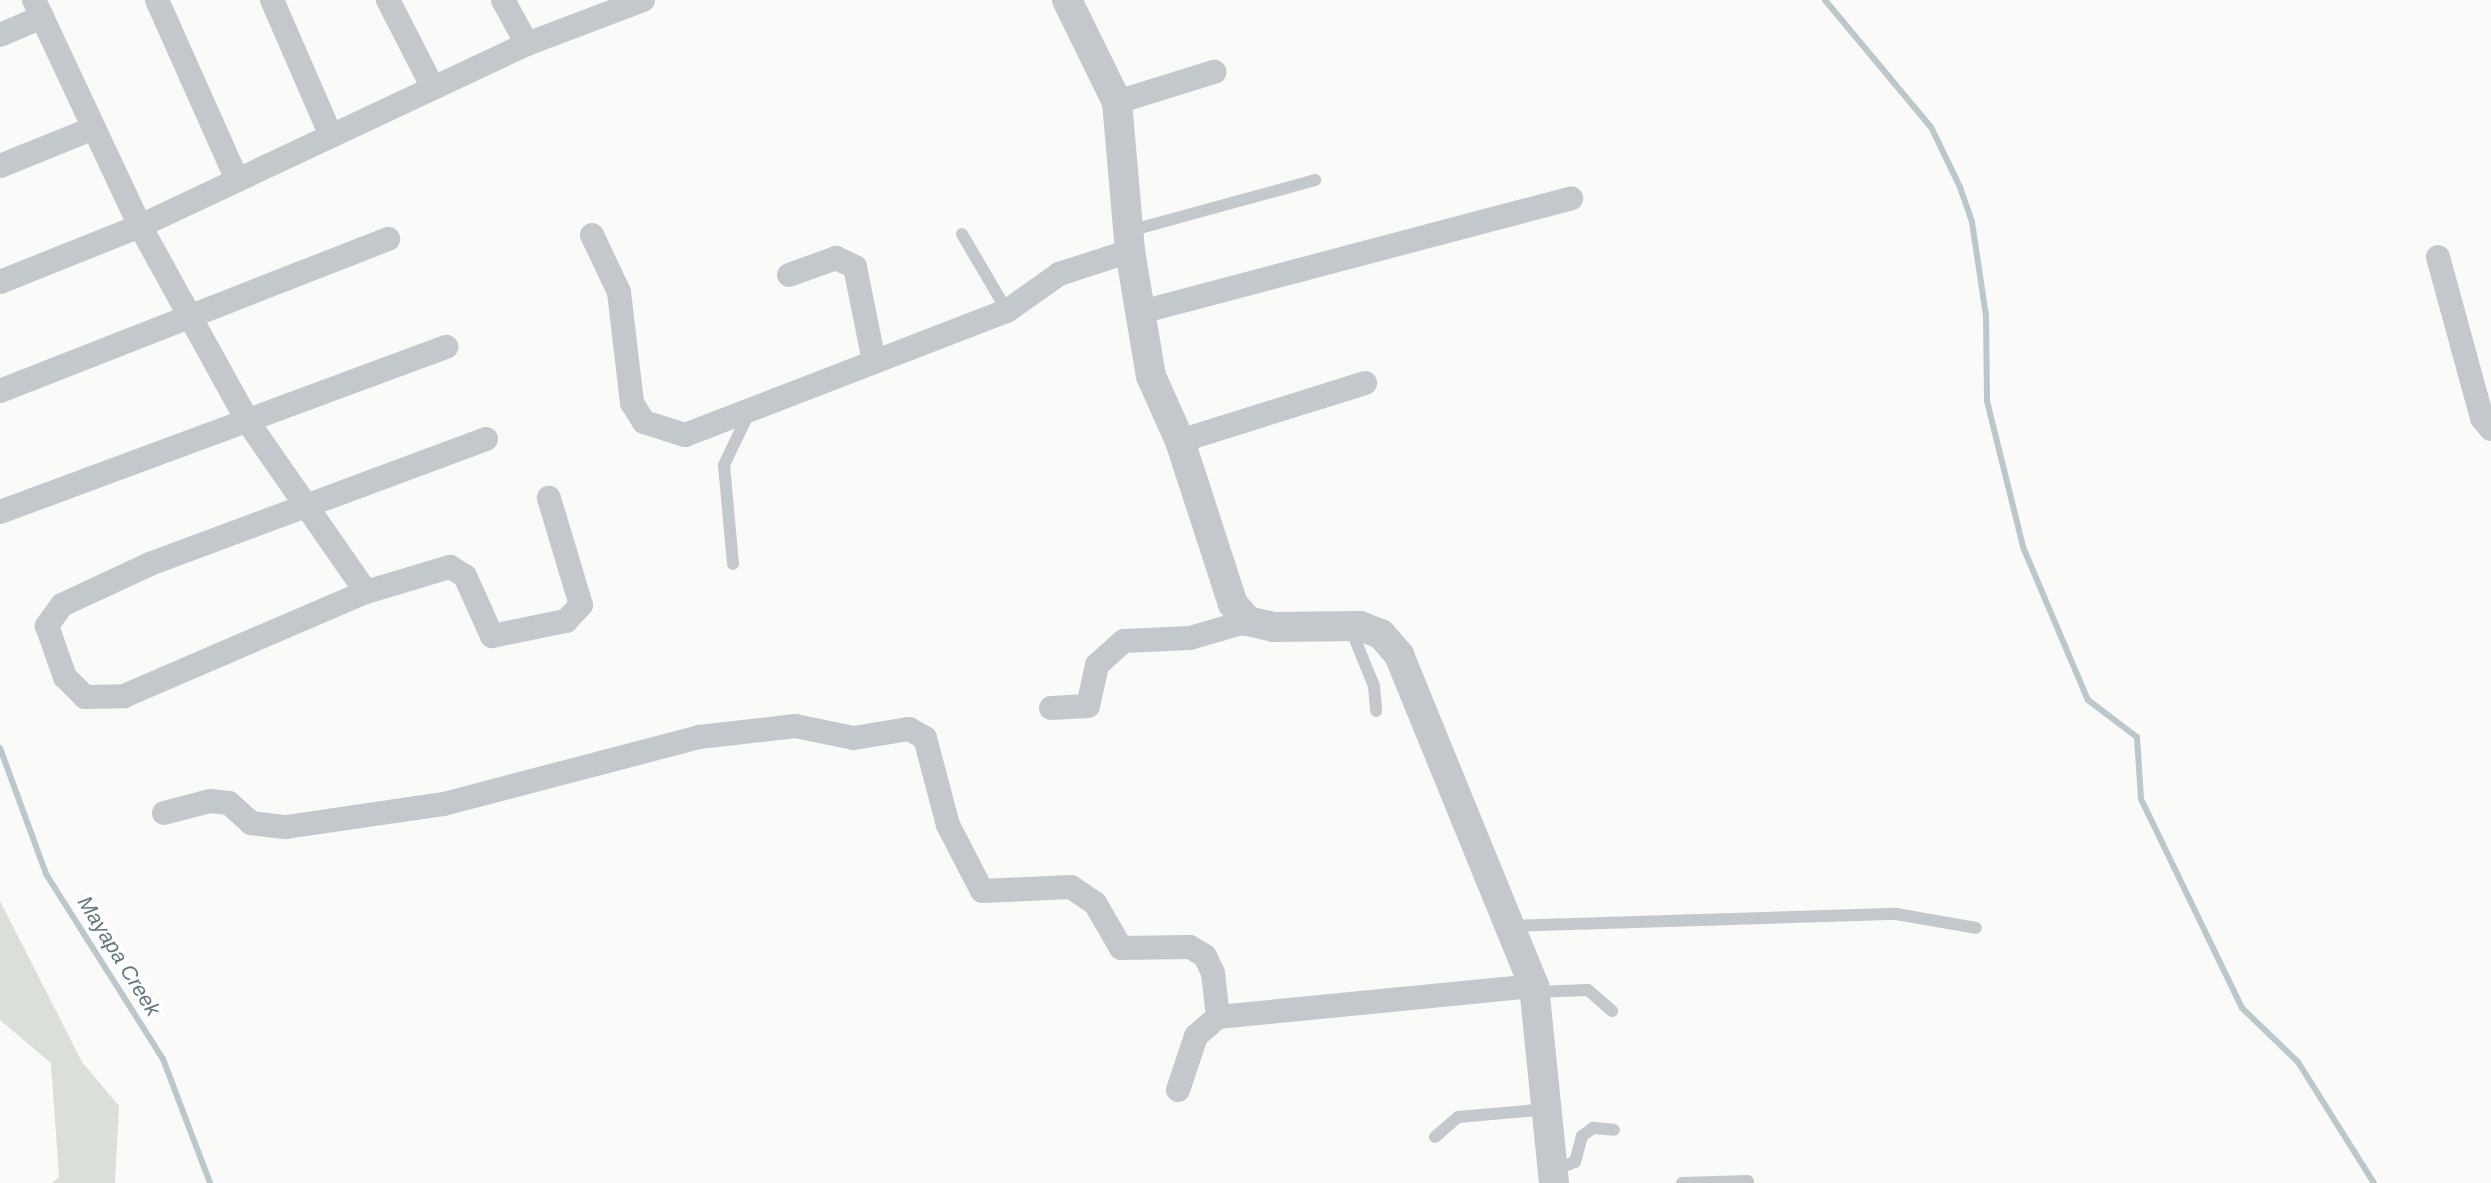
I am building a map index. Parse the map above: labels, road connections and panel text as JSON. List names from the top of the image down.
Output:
{
  "water": ["Mayapa Creek"]
}
